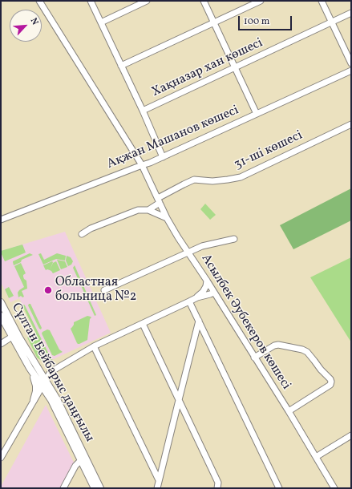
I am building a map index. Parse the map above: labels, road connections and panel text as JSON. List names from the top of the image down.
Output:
{
  "streets": {
    "main road": ["Сұлтан Бейбарыс даңғылы"],
    "street": [
      "Хақназар хан көшесі",
      "Ақжан Машанов көшесі",
      "31-ші көшесі",
      "Асылбек Әубекеров көшесі"
    ]
  },
  "crossings": [
    ["Ақжан Машанов көшесі", "Асылбек Әубекеров көшесі"],
    ["31-ші көшесі", "Асылбек Әубекеров көшесі"]
  ],
  "places": ["Областная больница №2"],
  "scale_bar": "100 m",
  "north": "top right"
}
